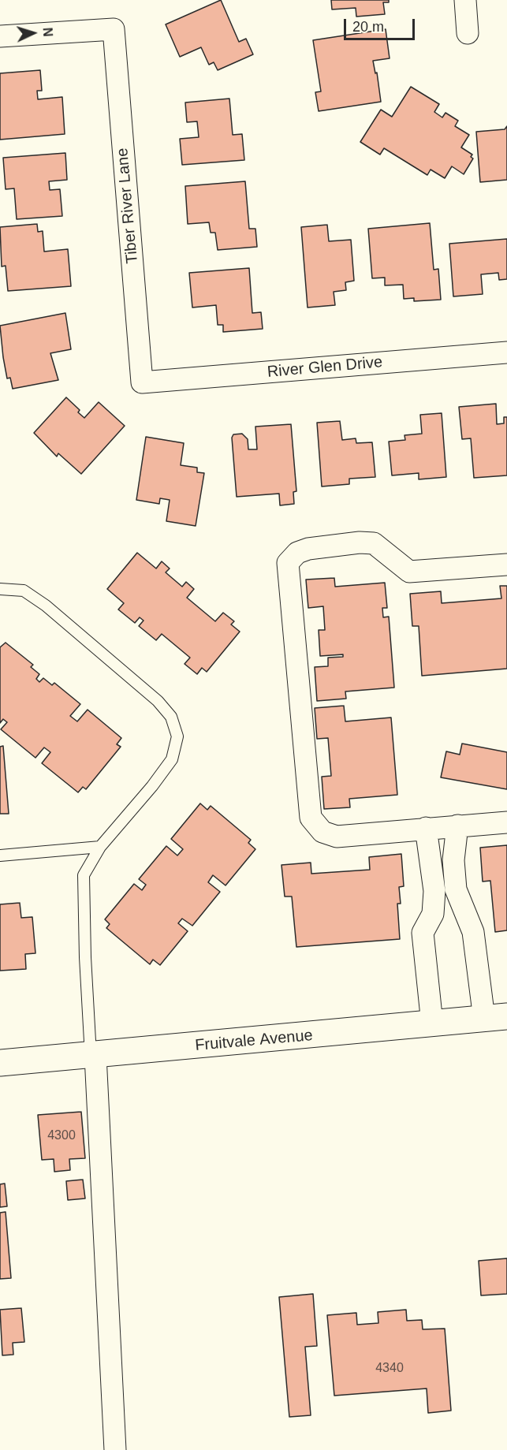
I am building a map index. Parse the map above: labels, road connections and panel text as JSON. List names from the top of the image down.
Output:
{
  "streets": {
    "main road": ["Fruitvale Avenue"],
    "street": ["Tiber River Lane", "River Glen Drive"]
  },
  "crossings": [
    ["Tiber River Lane", "River Glen Drive"]
  ],
  "house_numbers": ["4300", "4340"],
  "scale_bar": "20 m",
  "north": "right"
}
